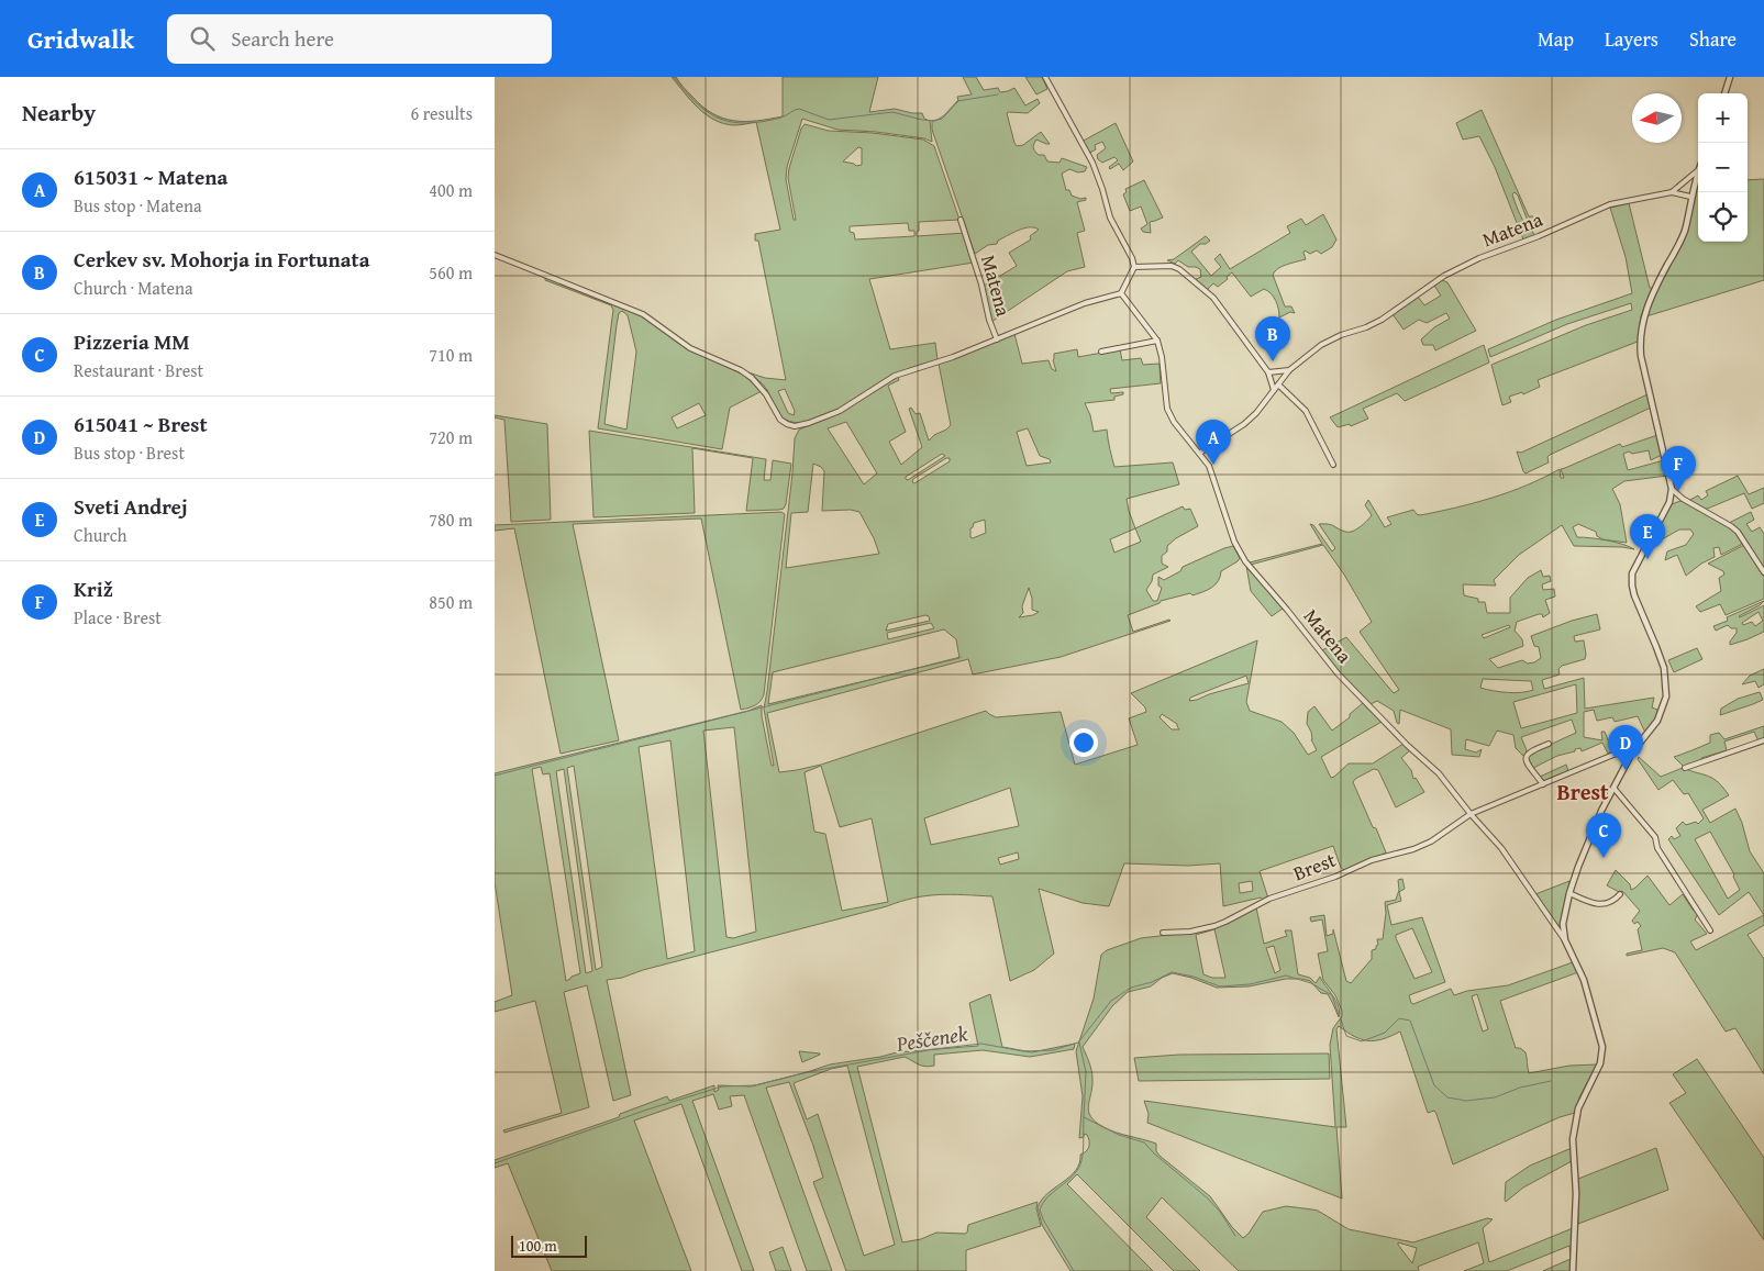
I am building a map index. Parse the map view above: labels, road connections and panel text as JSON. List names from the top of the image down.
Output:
{
  "streets": {
    "street": ["Matena", "Brest"]
  },
  "crossings": [
    ["Matena", "Brest"]
  ],
  "districts": ["Brest"],
  "water": ["Peščenek"],
  "scale_bar": "100 m",
  "north": "left",
  "page": {
    "header": "Gridwalk",
    "search": "Search here",
    "nav": ["Map", "Layers", "Share"],
    "heading": ["Nearby", "6 results"],
    "map_buttons": ["+", "−"],
    "list": [
      {
        "mark": "A",
        "name": "615031 ~ Matena",
        "note": "Bus stop · Matena",
        "value": "400 m"
      },
      {
        "mark": "B",
        "name": "Cerkev sv. Mohorja in Fortunata",
        "note": "Church · Matena",
        "value": "560 m"
      },
      {
        "mark": "C",
        "name": "Pizzeria MM",
        "note": "Restaurant · Brest",
        "value": "710 m"
      },
      {
        "mark": "D",
        "name": "615041 ~ Brest",
        "note": "Bus stop · Brest",
        "value": "720 m"
      },
      {
        "mark": "E",
        "name": "Sveti Andrej",
        "note": "Church",
        "value": "780 m"
      },
      {
        "mark": "F",
        "name": "Križ",
        "note": "Place · Brest",
        "value": "850 m"
      }
    ],
    "pins": [
      "B",
      "A",
      "F",
      "E",
      "D",
      "C"
    ],
    "scale": "100 m"
  }
}
